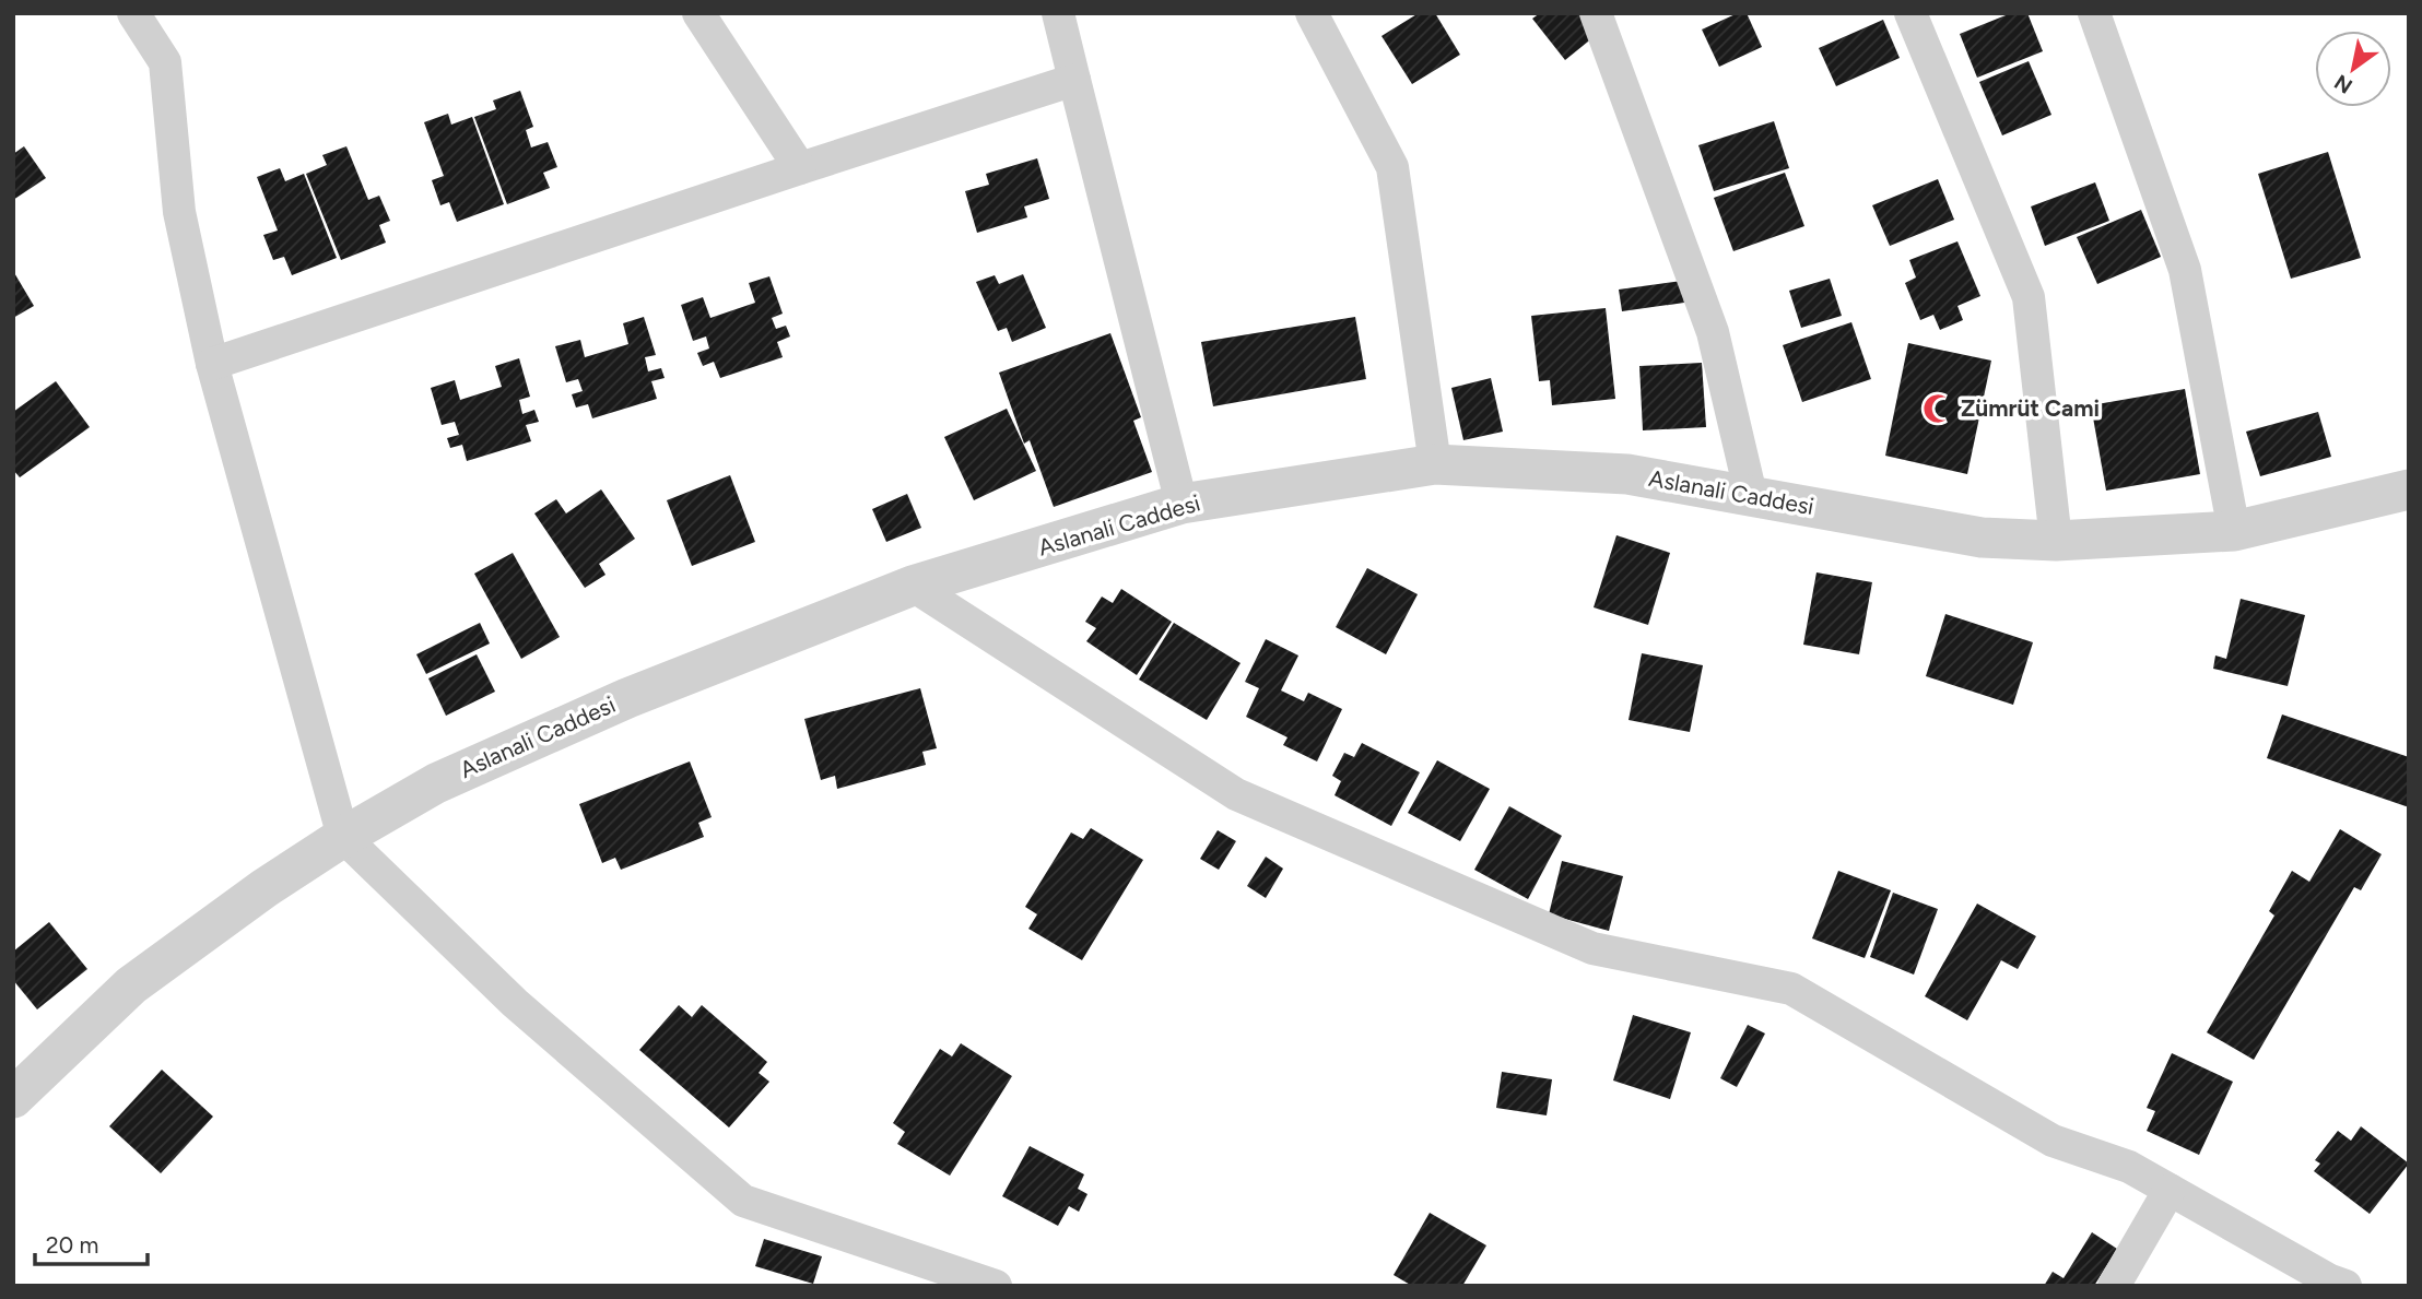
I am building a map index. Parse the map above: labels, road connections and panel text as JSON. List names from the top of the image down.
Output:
{
  "streets": {
    "street": ["Aslanali Caddesi"]
  },
  "places": {
    "mosque": ["Zümrüt Cami"]
  },
  "scale_bar": "20 m",
  "north": "bottom left"
}
